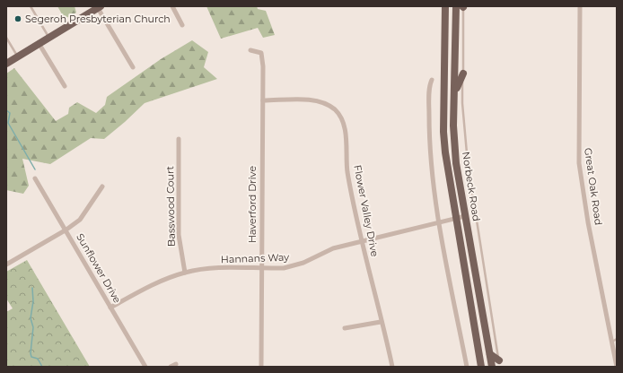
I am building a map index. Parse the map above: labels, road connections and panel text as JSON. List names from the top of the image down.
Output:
{
  "streets": {
    "main road": ["Norbeck Road"],
    "street": [
      "Great Oak Road",
      "Haverford Drive",
      "Basswood Court",
      "Flower Valley Drive",
      "Hannans Way",
      "Sunflower Drive"
    ]
  },
  "crossings": [
    ["Norbeck Road", "Hannans Way"],
    ["Haverford Drive", "Flower Valley Drive"],
    ["Haverford Drive", "Hannans Way"],
    ["Basswood Court", "Hannans Way"],
    ["Flower Valley Drive", "Hannans Way"],
    ["Hannans Way", "Sunflower Drive"]
  ],
  "places": ["Segeroh Presbyterian Church"]
}
